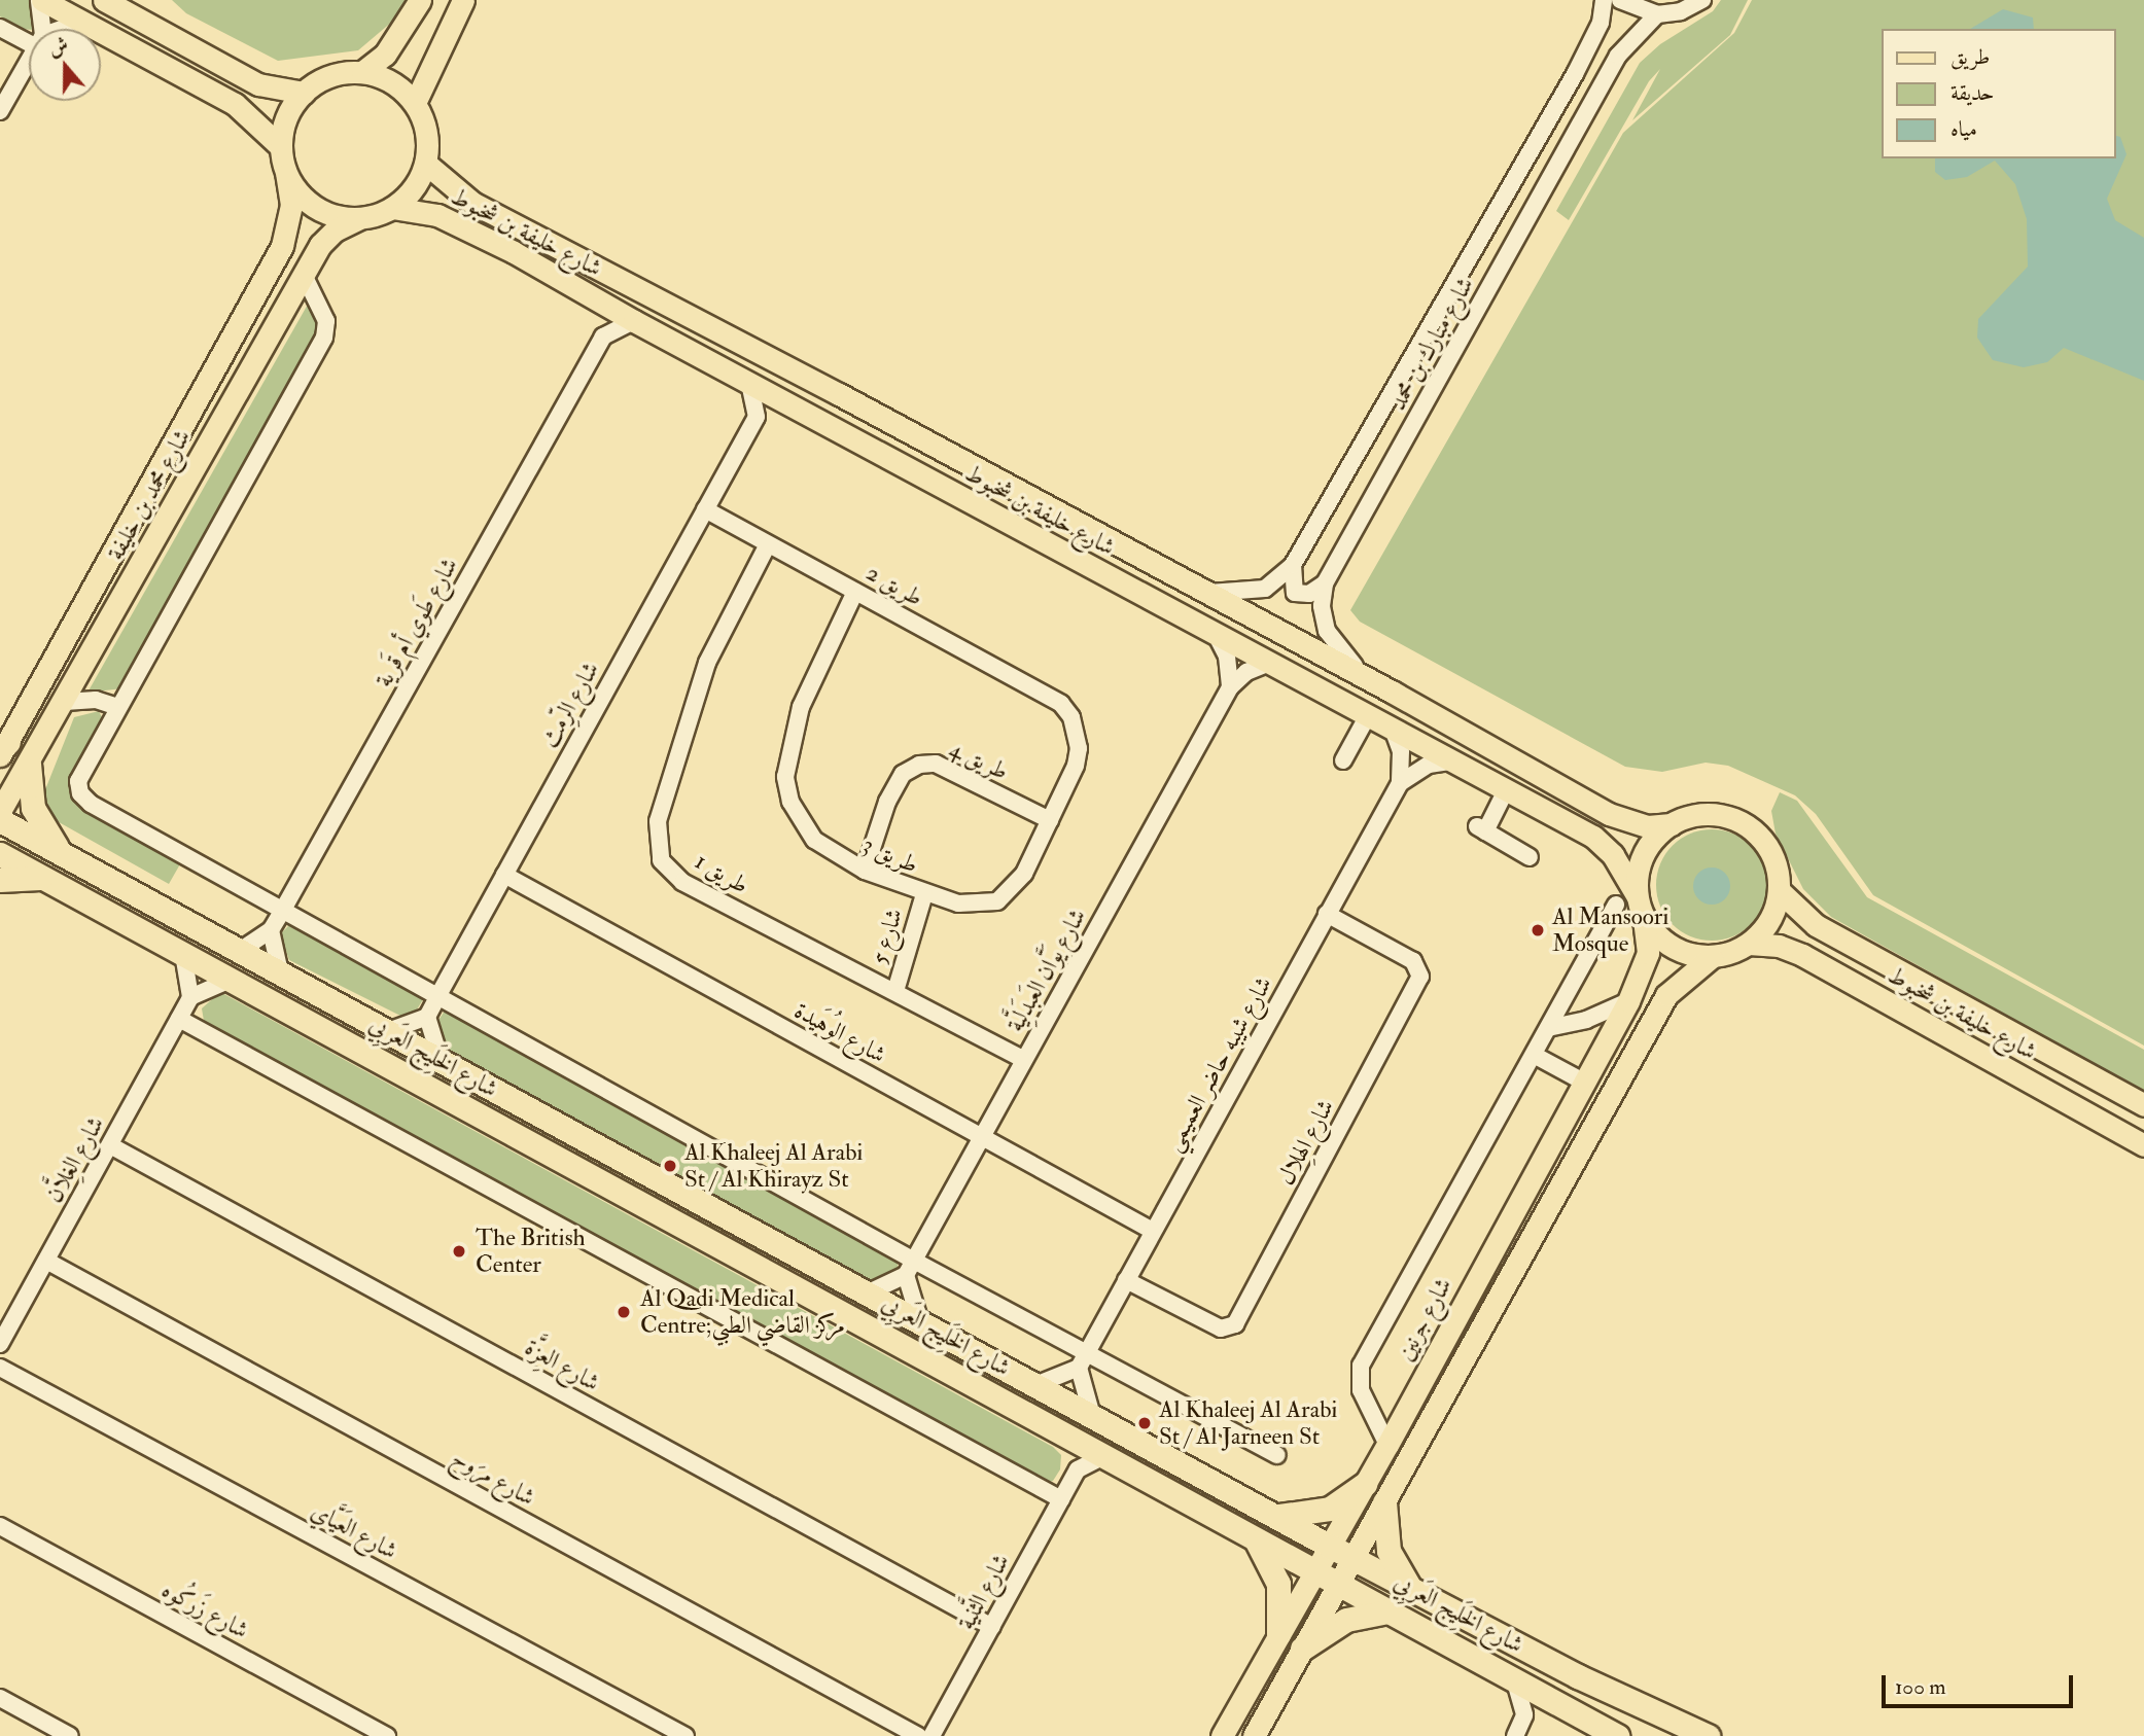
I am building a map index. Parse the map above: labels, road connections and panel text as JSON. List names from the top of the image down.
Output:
{
  "streets": {
    "highway": ["شارع الخَلِيج العَربِي"],
    "main road": ["شارع خليفة بن شخبوط", "شارع محمد بن خليفة", "شارع جرنين"],
    "street": [
      "شارع مبارك بن محمد",
      "طريق 2",
      "شارع طَوي أم قَرية",
      "شارع الرِّمث",
      "طريق 4",
      "طريق 3",
      "طريق 1",
      "شارع 5",
      "شارع يَوَّان العَبدَلِيَّة",
      "شارع الوُهَيدة",
      "شارع شيبه حاضر العميمي",
      "شارع الهِلال",
      "شارع الغِلاَّن",
      "شارع العِزَّة",
      "شارع مرَوح",
      "شارع العَيَّاي",
      "شارع الثَّنية",
      "شارع زَركُوه"
    ]
  },
  "crossings": [
    ["شارع خليفة بن شخبوط", "شارع مبارك بن محمد"],
    ["شارع خليفة بن شخبوط", "شارع محمد بن خليفة"],
    ["شارع خليفة بن شخبوط", "شارع يَوَّان العَبدَلِيَّة"],
    ["شارع خليفة بن شخبوط", "شارع شيبه حاضر العميمي"],
    ["شارع خليفة بن شخبوط", "شارع جرنين"],
    ["طريق 2", "شارع الرِّمث"],
    ["طريق 2", "طريق 3"],
    ["طريق 2", "طريق 1"],
    ["شارع طَوي أم قَرية", "شارع الخَلِيج العَربِي"],
    ["شارع الرِّمث", "شارع الوُهَيدة"],
    ["طريق 4", "طريق 3"],
    ["طريق 3", "شارع 5"],
    ["طريق 1", "شارع 5"],
    ["طريق 1", "شارع يَوَّان العَبدَلِيَّة"],
    ["شارع يَوَّان العَبدَلِيَّة", "شارع الوُهَيدة"],
    ["شارع الوُهَيدة", "شارع شيبه حاضر العميمي"],
    ["شارع الخَلِيج العَربِي", "شارع جرنين"],
    ["شارع شيبه حاضر العميمي", "شارع الهِلال"],
    ["شارع الغِلاَّن", "شارع العِزَّة"],
    ["شارع الغِلاَّن", "شارع مرَوح"],
    ["شارع العِزَّة", "شارع الثَّنية"]
  ],
  "places": [
    "Al Mansoori Mosque",
    "Al Khaleej Al Arabi St / Al Khirayz St",
    "The British Center",
    "Al Qadi Medical Centre;مركز القاضي الطبي",
    "Al Khaleej Al Arabi St / Al Jarneen St"
  ],
  "legend": ["طريق", "حديقة", "مياه"],
  "scale_bar": "100 m",
  "north": "top"
}
